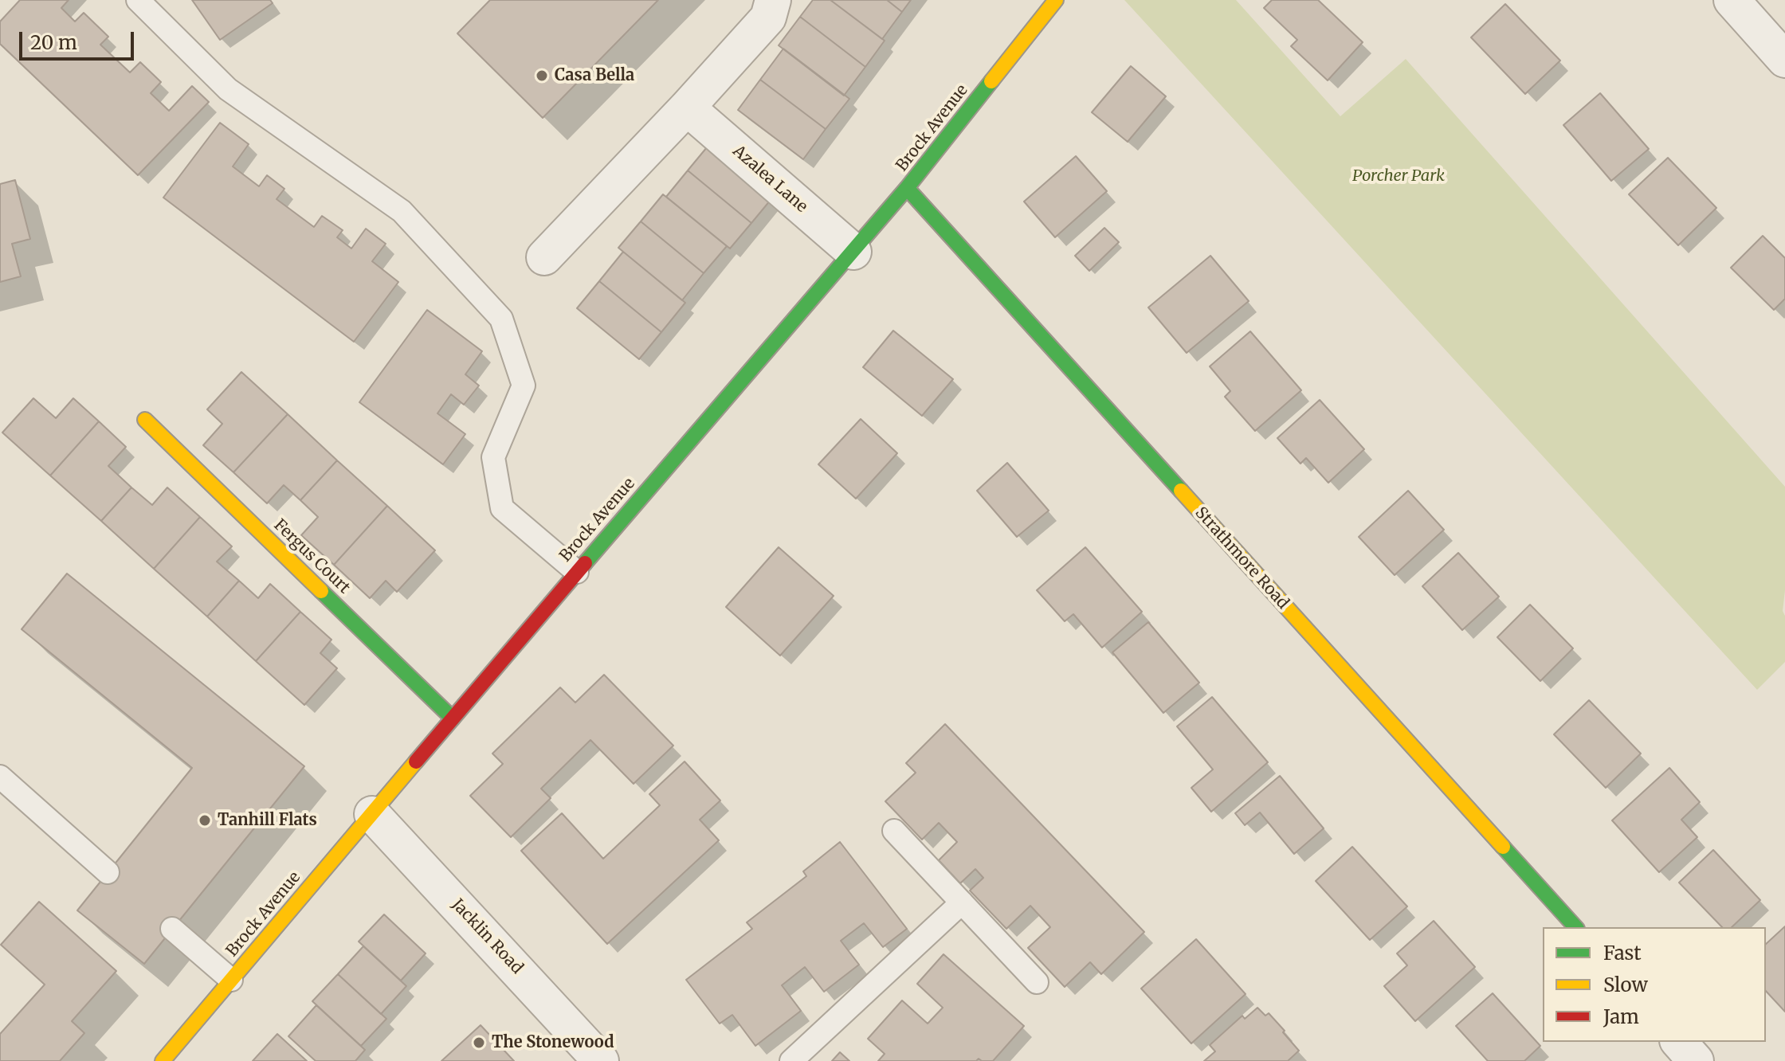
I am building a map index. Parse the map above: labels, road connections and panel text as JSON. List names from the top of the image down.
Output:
{
  "streets": {
    "street": [
      "Brock Avenue",
      "Azalea Lane",
      "Fergus Court",
      "Strathmore Road",
      "Jacklin Road"
    ]
  },
  "crossings": [
    ["Brock Avenue", "Azalea Lane"],
    ["Brock Avenue", "Fergus Court"],
    ["Brock Avenue", "Strathmore Road"],
    ["Brock Avenue", "Jacklin Road"]
  ],
  "parks": ["Porcher Park"],
  "places": ["Casa Bella", "Tanhill Flats", "The Stonewood"],
  "legend": ["Fast", "Slow", "Jam"],
  "scale_bar": "20 m"
}
